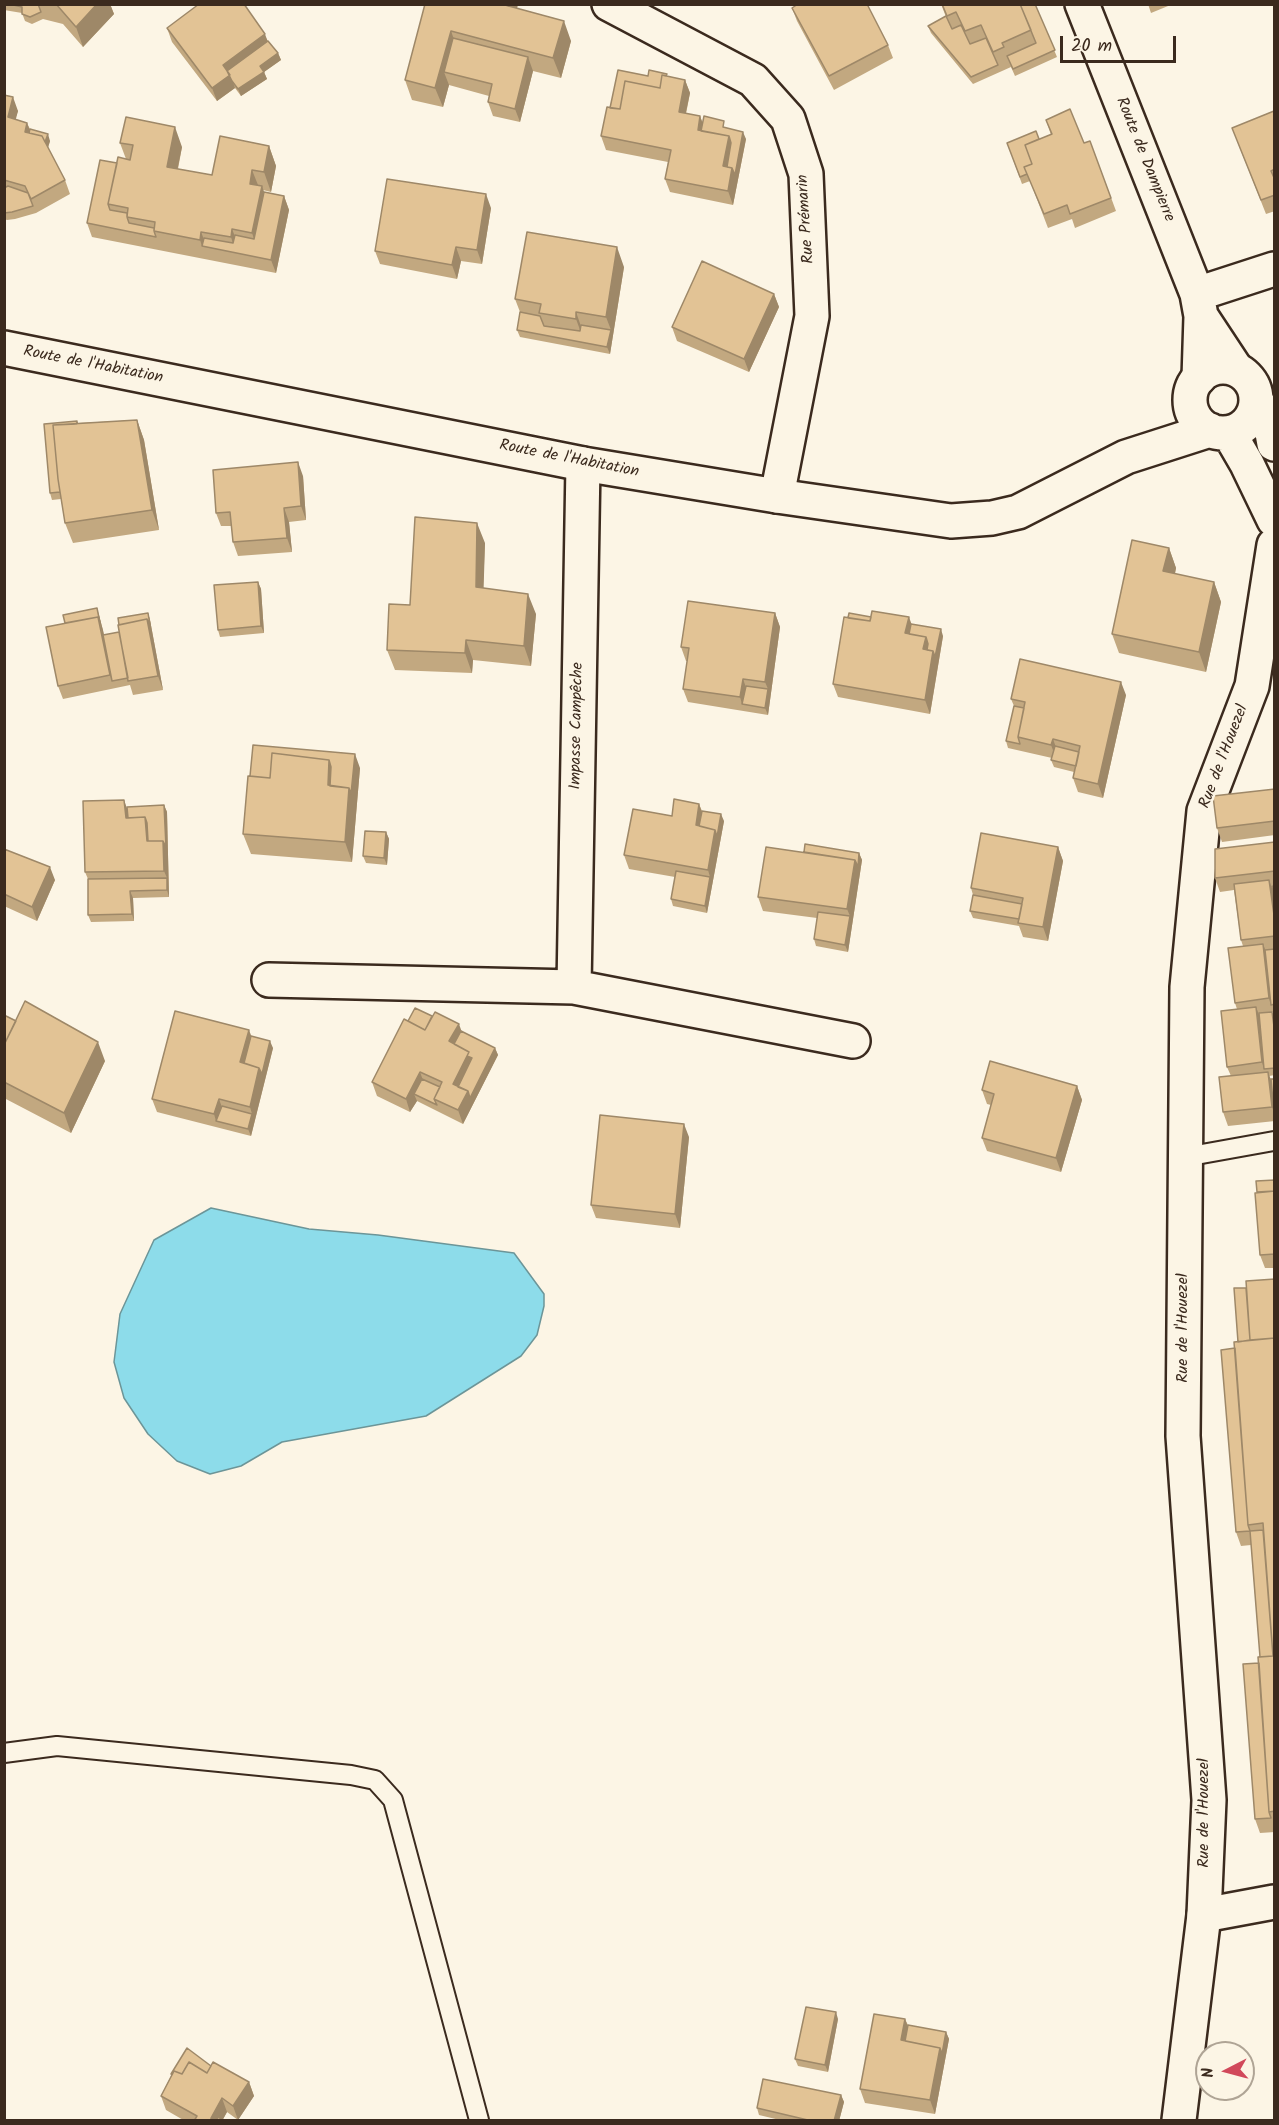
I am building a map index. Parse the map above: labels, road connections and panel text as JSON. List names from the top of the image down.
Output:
{
  "streets": {
    "street": [
      "Route de Dampierre",
      "Rue Prémarin",
      "Route de l'Habitation",
      "Impasse Campêche",
      "Rue de l'Houezel"
    ]
  },
  "crossings": [
    ["Route de Dampierre", "Route de l'Habitation"],
    ["Rue Prémarin", "Route de l'Habitation"],
    ["Route de l'Habitation", "Impasse Campêche"]
  ],
  "scale_bar": "20 m",
  "north": "left"
}
